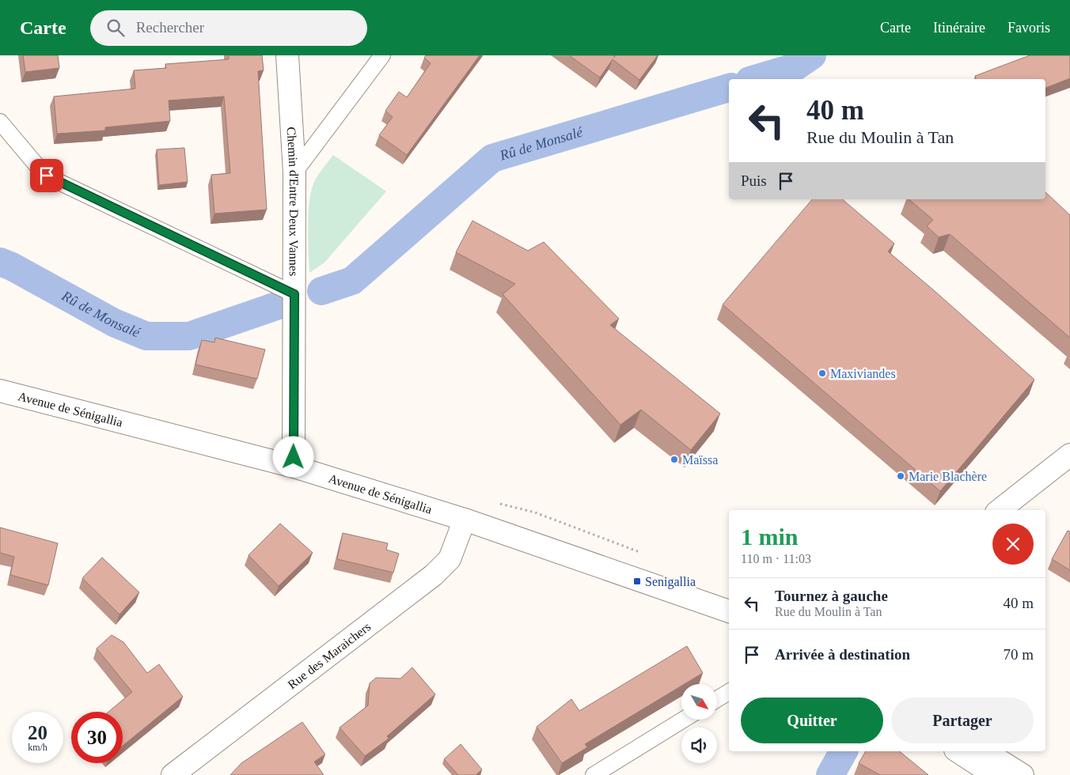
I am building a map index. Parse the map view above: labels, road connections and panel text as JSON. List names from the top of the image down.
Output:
{
  "streets": {
    "street": ["Chemin d'Entre Deux Vannes", "Avenue de Sénigallia", "Rue des Maraichers"]
  },
  "crossings": [
    ["Chemin d'Entre Deux Vannes", "Avenue de Sénigallia"],
    ["Avenue de Sénigallia", "Rue des Maraichers"]
  ],
  "water": ["Rû de Monsalé"],
  "places": {
    "other": ["Maxiviandes", "Maïssa", "Marie Blachère"],
    "transit": ["Senigallia"]
  },
  "north": "bottom right",
  "page": {
    "header": "Carte",
    "search": "Rechercher",
    "nav": ["Carte", "Itinéraire", "Favoris"],
    "turn": ["40 m", "Rue du Moulin à Tan"],
    "then": "Puis",
    "heading": ["1 min", "110 m · 11:03"],
    "list": [
      {
        "name": "Tournez à gauche",
        "note": "Rue du Moulin à Tan",
        "value": "40 m"
      },
      {
        "name": "Arrivée à destination",
        "value": "70 m"
      }
    ],
    "buttons": ["Quitter", "Partager"],
    "speed": "20 km/h",
    "limit": "30"
  }
}
